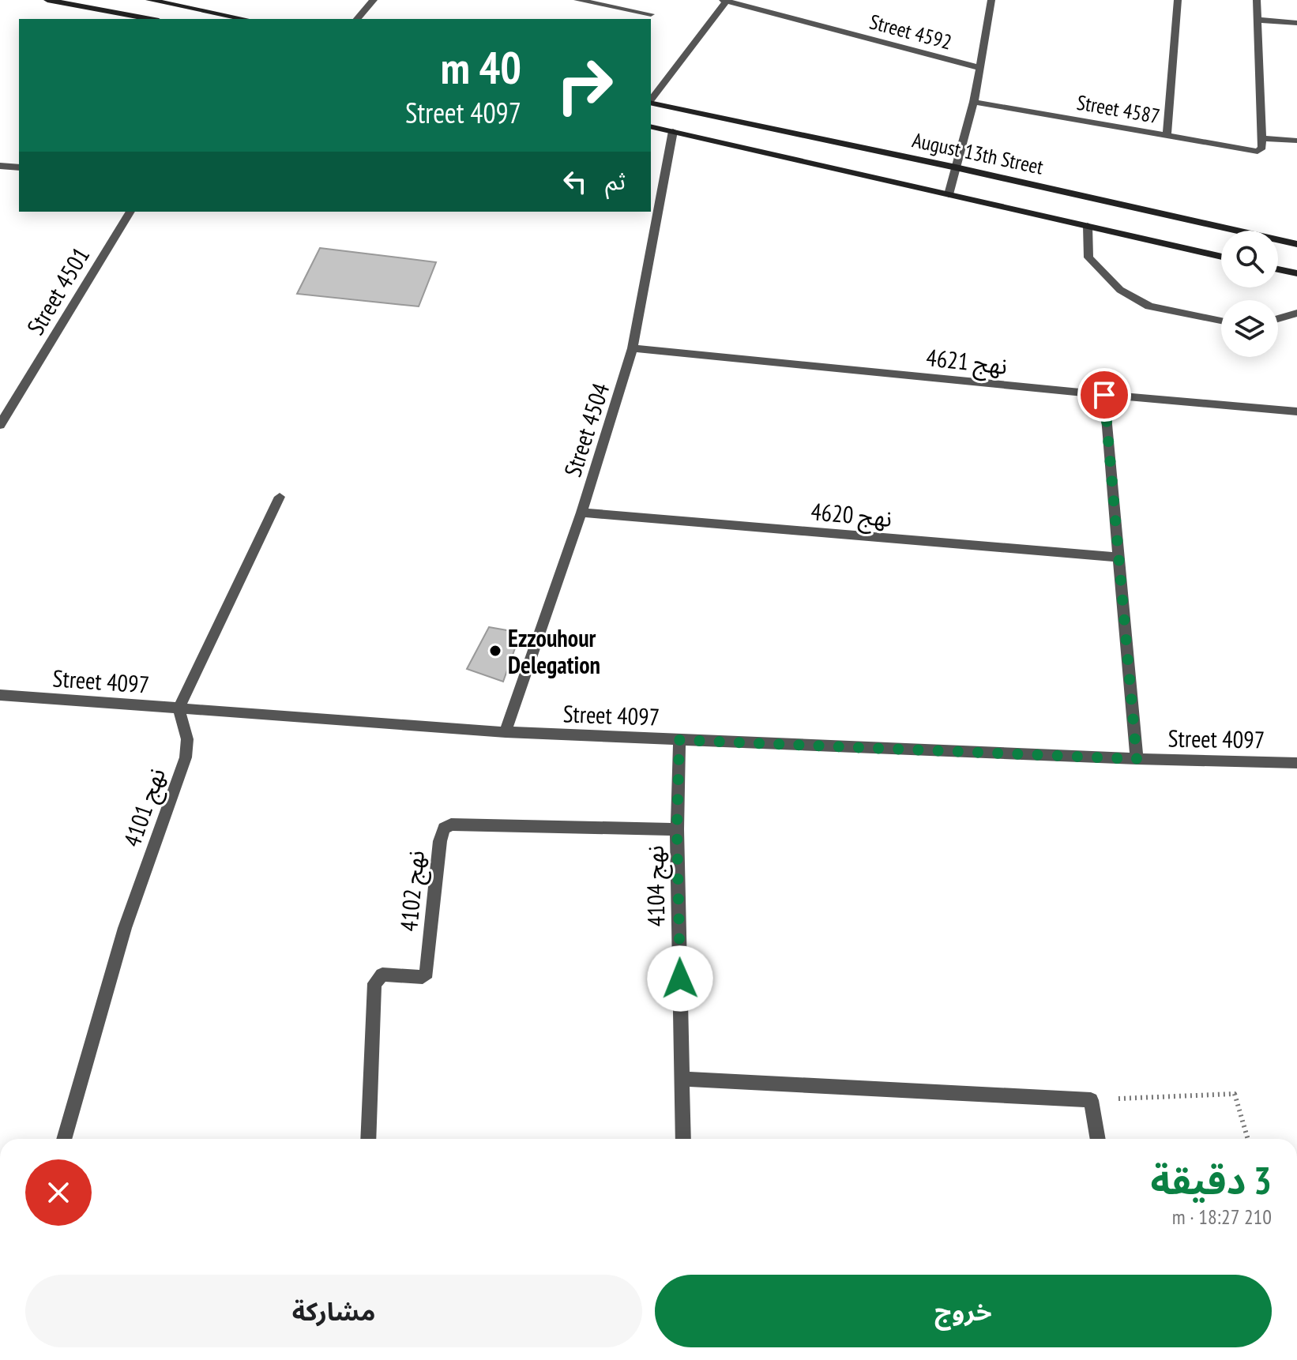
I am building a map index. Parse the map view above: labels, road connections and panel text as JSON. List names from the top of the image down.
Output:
{
  "streets": {
    "main road": ["August 13th Street"],
    "street": [
      "Street 4592",
      "Street 4587",
      "Street 4501",
      "نهج 4621",
      "Street 4504",
      "نهج 4620",
      "Street 4097",
      "نهج 4101",
      "نهج 4104",
      "نهج 4102"
    ]
  },
  "crossings": [
    ["August 13th Street", "Street 4504"],
    ["نهج 4621", "Street 4504"],
    ["Street 4504", "نهج 4620"],
    ["Street 4504", "Street 4097"],
    ["Street 4097", "نهج 4101"],
    ["Street 4097", "نهج 4104"],
    ["نهج 4104", "نهج 4102"]
  ],
  "places": ["Ezzouhour Delegation"],
  "page": {
    "turn": ["40 m", "Street 4097"],
    "then": "ثم",
    "heading": ["3 دقيقة", "210 m · 18:27"],
    "buttons": ["خروج", "مشاركة"]
  }
}
